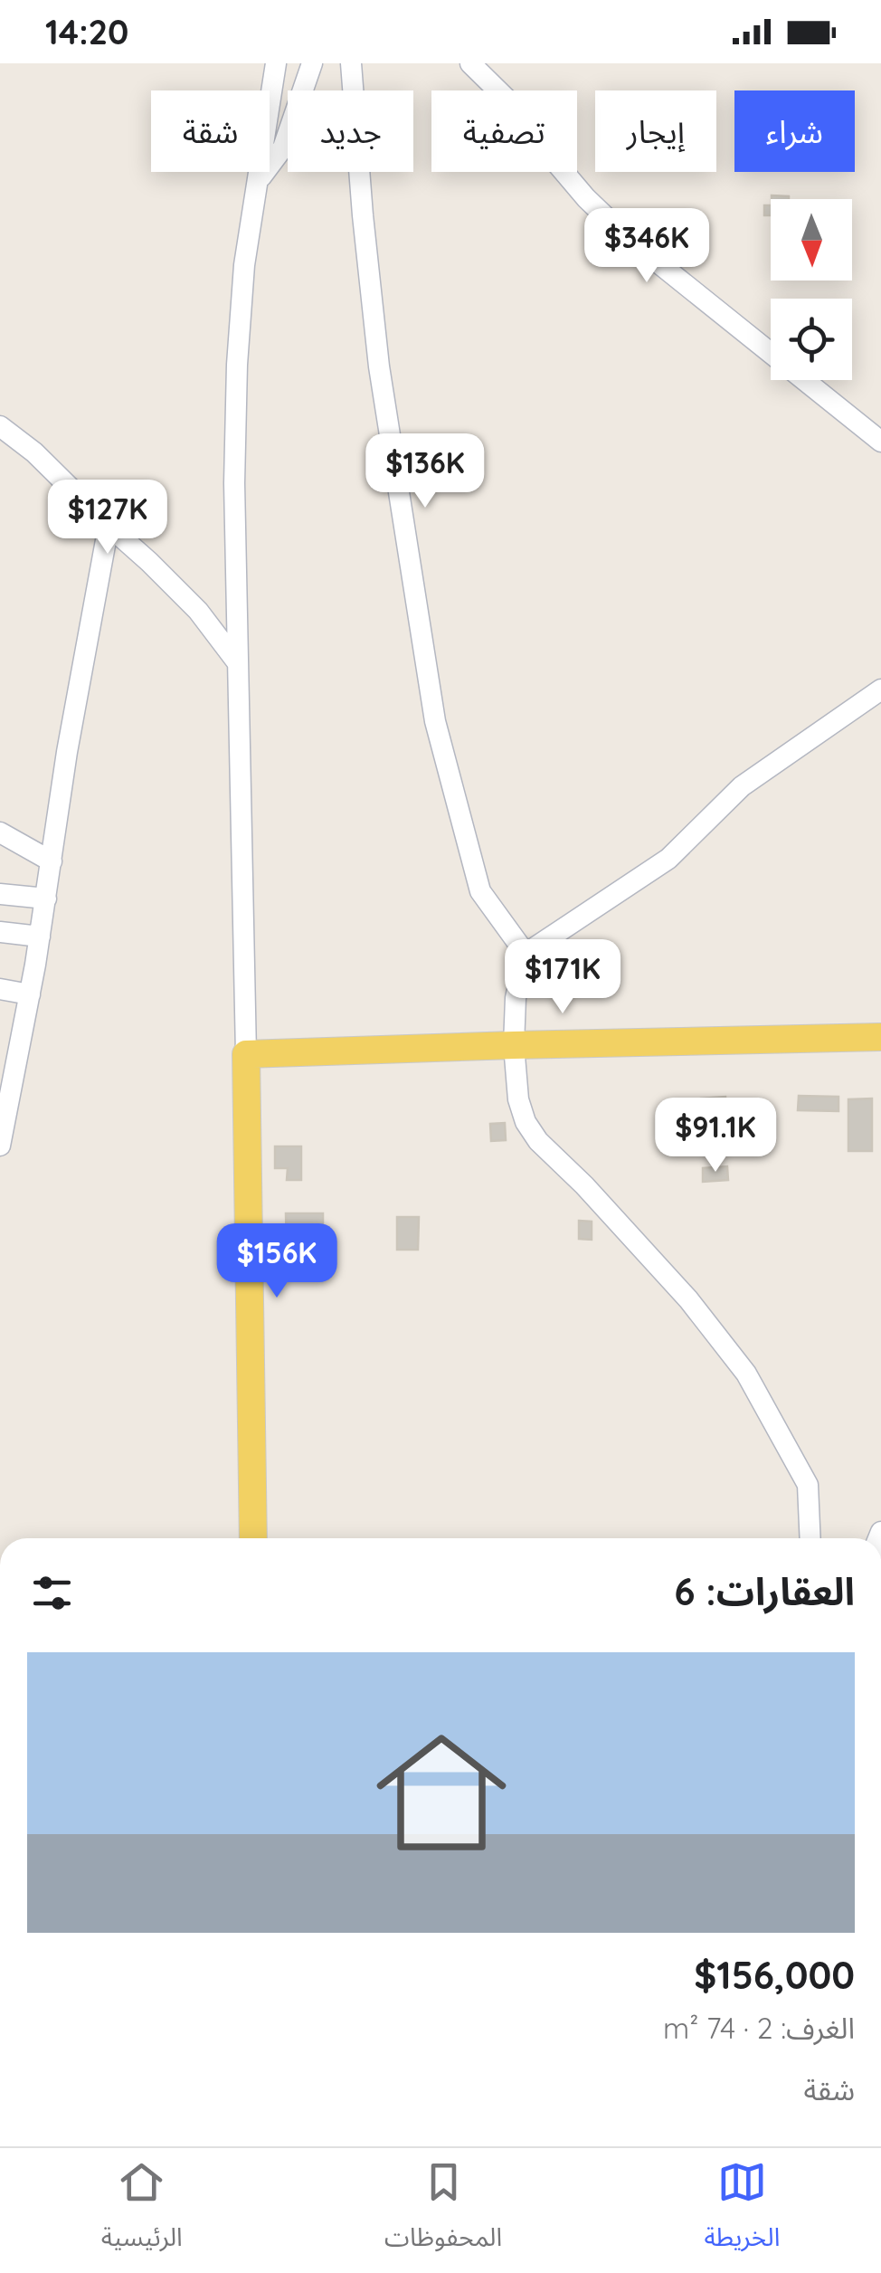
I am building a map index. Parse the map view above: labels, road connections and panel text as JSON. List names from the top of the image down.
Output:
{
  "north": "bottom",
  "page": {
    "status": "14:20",
    "chip": [
      "شراء",
      "إيجار",
      "تصفية",
      "جديد",
      "شقة"
    ],
    "price": [
      "$346K",
      "$136K",
      "$127K",
      "$171K",
      "$91.1K",
      "$156K"
    ],
    "heading": "العقارات: 6",
    "list": [
      {
        "name": "$156,000",
        "note": "الغرف: 2 · 74 m² · شقة"
      }
    ],
    "tabs": ["الخريطة", "المحفوظات", "الرئيسية"]
  }
}
